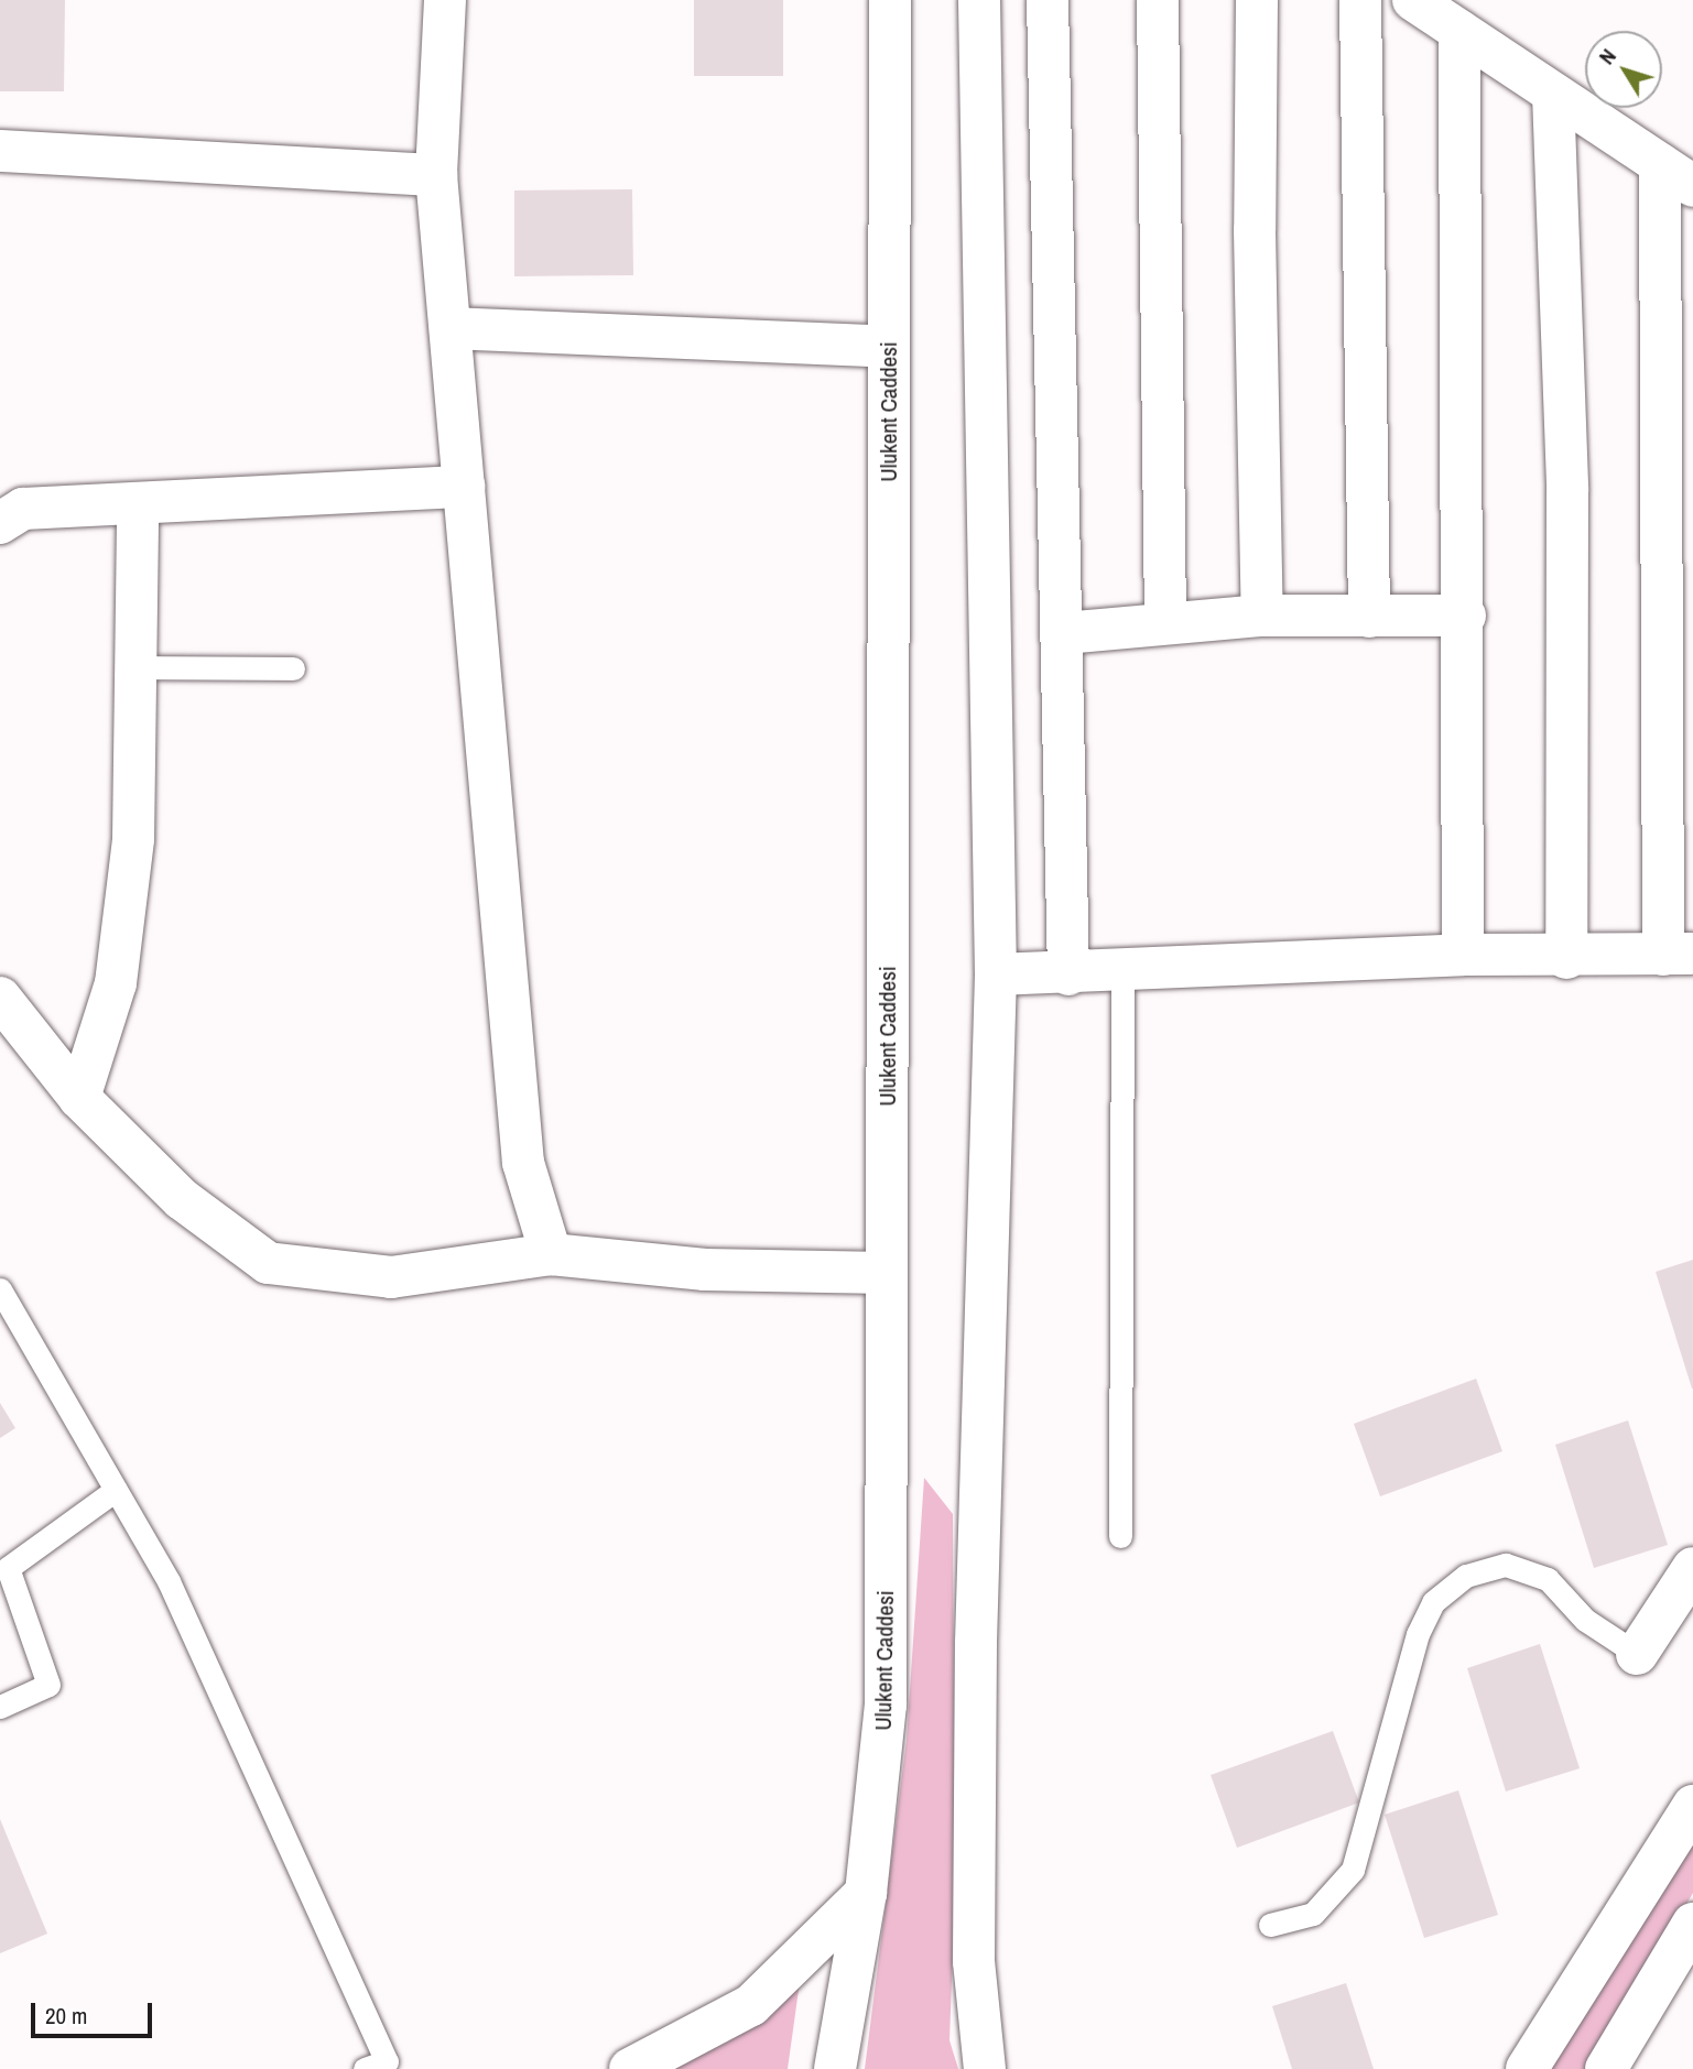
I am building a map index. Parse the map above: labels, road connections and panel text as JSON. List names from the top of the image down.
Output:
{
  "streets": {
    "street": ["Ulukent Caddesi"]
  },
  "scale_bar": "20 m",
  "north": "top left"
}
